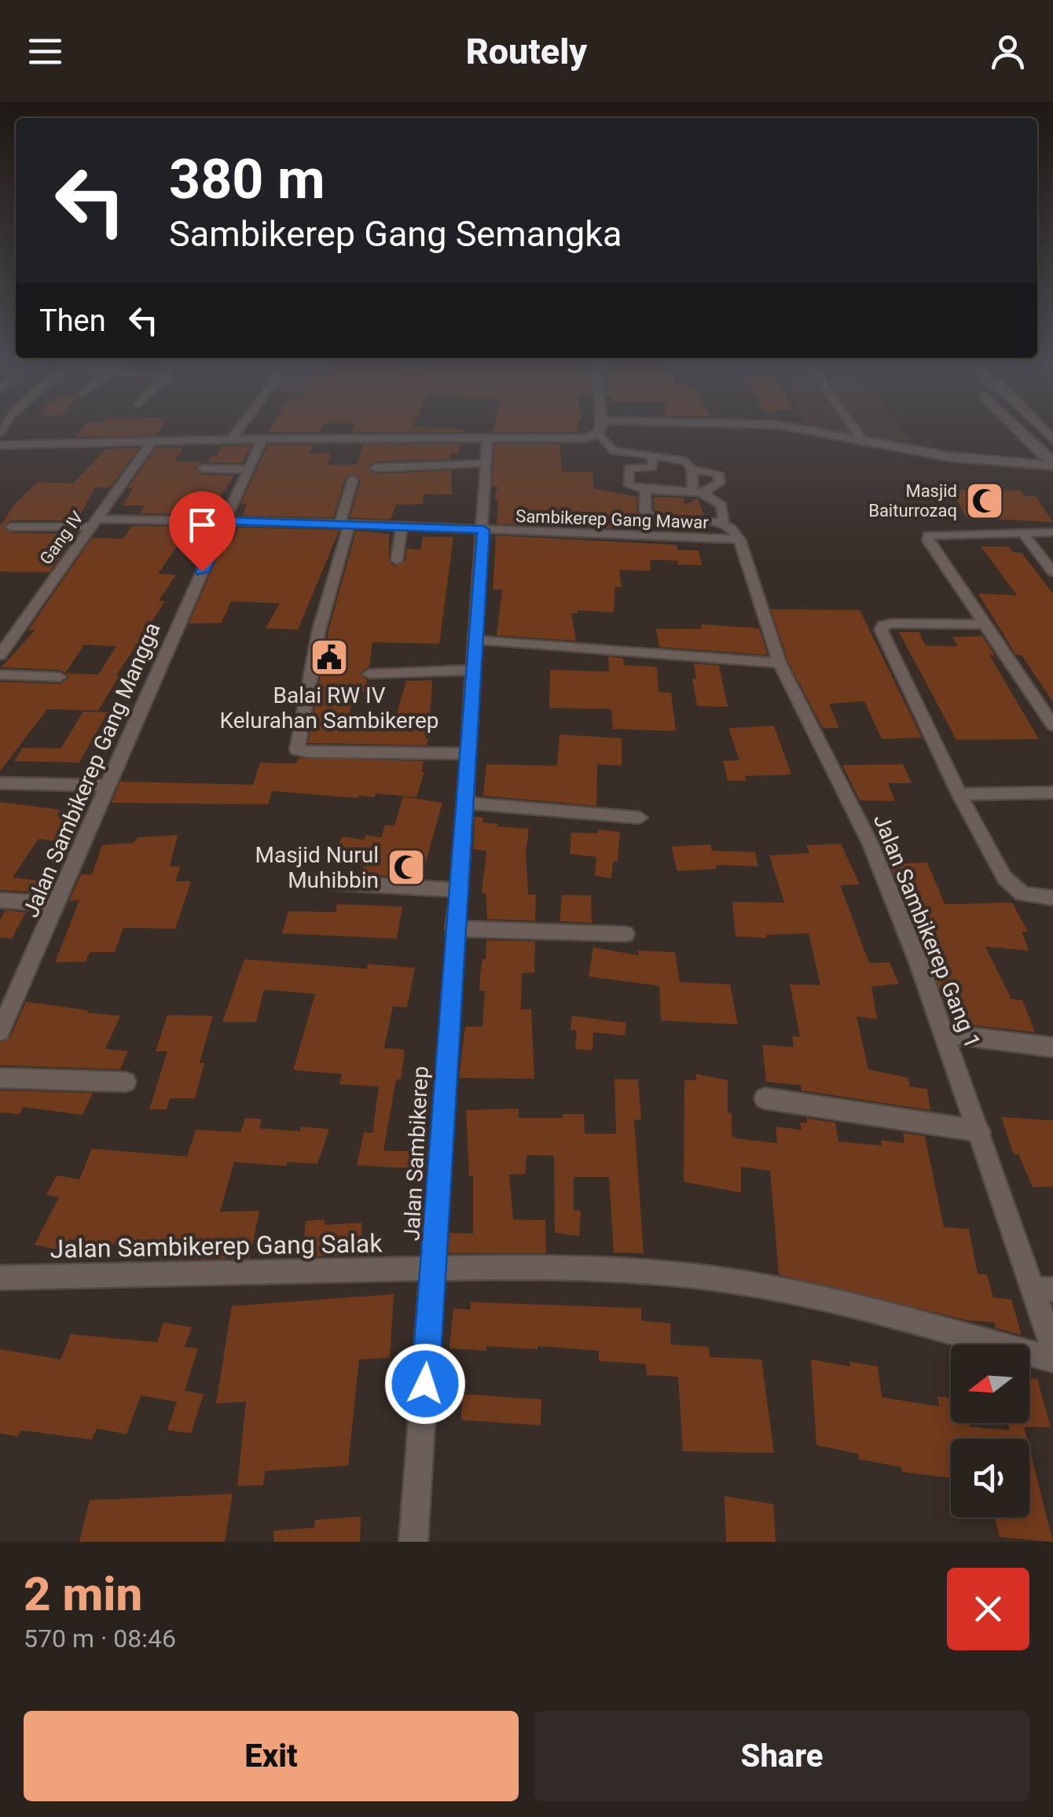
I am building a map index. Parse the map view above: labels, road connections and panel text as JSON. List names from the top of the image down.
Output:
{
  "streets": {
    "street": [
      "Sambikerep Gang Mawar",
      "Gang IV",
      "Jalan Sambikerep Gang Mangga",
      "Jalan Sambikerep Gang 1",
      "Jalan Sambikerep",
      "Jalan Sambikerep Gang Salak"
    ]
  },
  "crossings": [
    ["Sambikerep Gang Mawar", "Gang IV"],
    ["Sambikerep Gang Mawar", "Jalan Sambikerep Gang Mangga"],
    ["Sambikerep Gang Mawar", "Jalan Sambikerep Gang 1"],
    ["Sambikerep Gang Mawar", "Jalan Sambikerep"],
    ["Jalan Sambikerep", "Jalan Sambikerep Gang Salak"]
  ],
  "places": {
    "mosque": ["Masjid Baiturrozaq", "Masjid Nurul Muhibbin"],
    "public building": ["Balai RW IV Kelurahan Sambikerep"]
  },
  "north": "left",
  "page": {
    "header": "Routely",
    "turn": ["380 m", "Sambikerep Gang Semangka"],
    "then": "Then",
    "heading": ["2 min", "570 m · 08:46"],
    "buttons": ["Exit", "Share"]
  }
}
